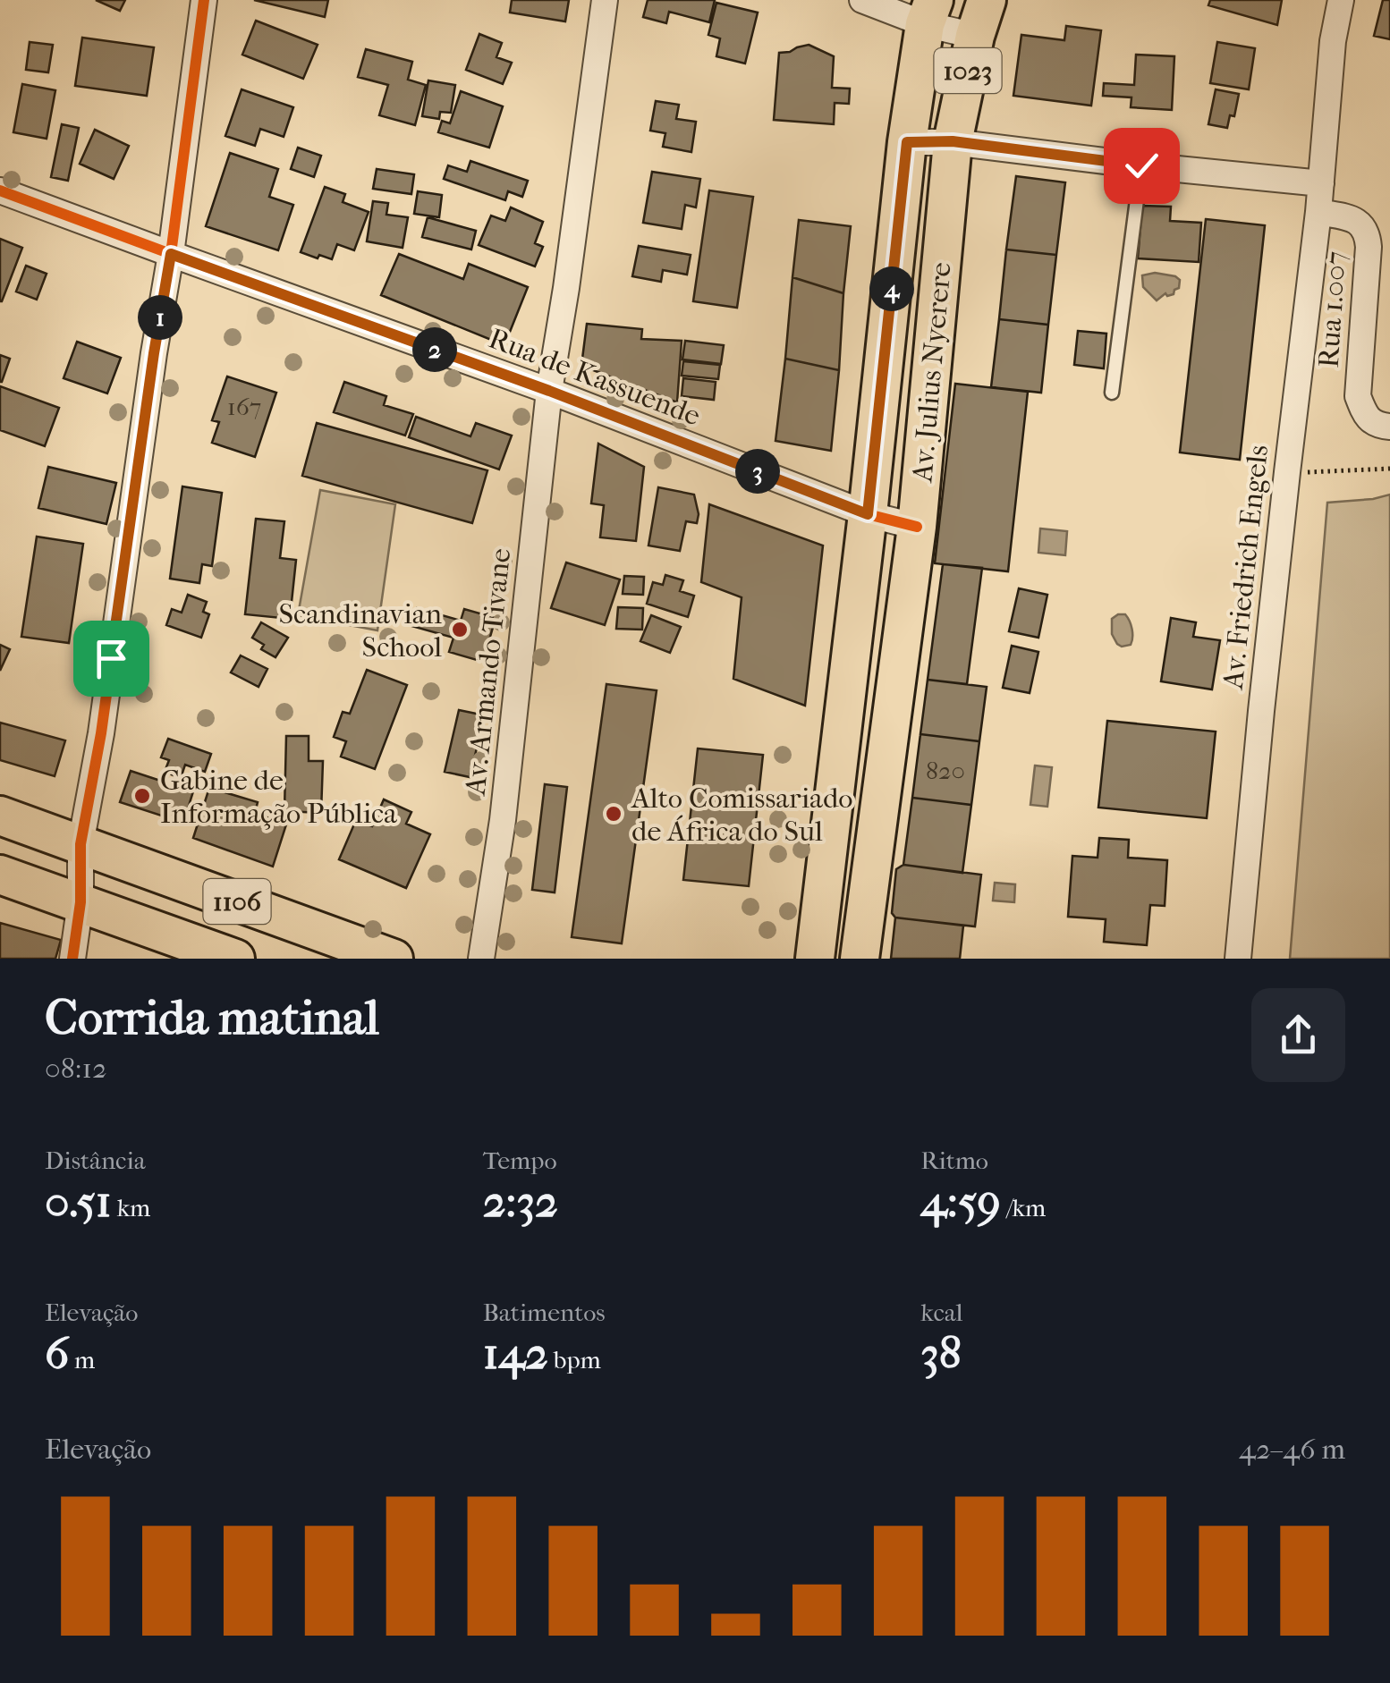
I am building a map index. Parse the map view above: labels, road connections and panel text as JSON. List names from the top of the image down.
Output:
{
  "streets": {
    "main road": ["1023", "Av. Julius Nyerere", "1106"],
    "street": [
      "Rua 1.007",
      "Rua de Kassuende",
      "Av. Friedrich Engels",
      "Av. Armando Tivane"
    ]
  },
  "crossings": [
    ["Rua 1.007", "Av. Friedrich Engels"],
    ["Av. Julius Nyerere", "Rua de Kassuende"],
    ["Rua de Kassuende", "Av. Armando Tivane"]
  ],
  "places": ["Scandinavian School", "Gabine de Informação Pública", "Alto Comissariado de África do Sul"],
  "house_numbers": ["167", "820"],
  "page": {
    "pins": [
      "4",
      "1",
      "2",
      "3"
    ],
    "heading": ["Corrida matinal", "08:12"],
    "stats": [
      ["Distância", "0.51 km"],
      ["Tempo", "2:32"],
      ["Ritmo", "4:59 /km"],
      ["Elevação", "6 m"],
      ["Batimentos", "142 bpm"],
      ["kcal", "38"]
    ],
    "chart": ["Elevação", "42–46 m"]
  }
}
